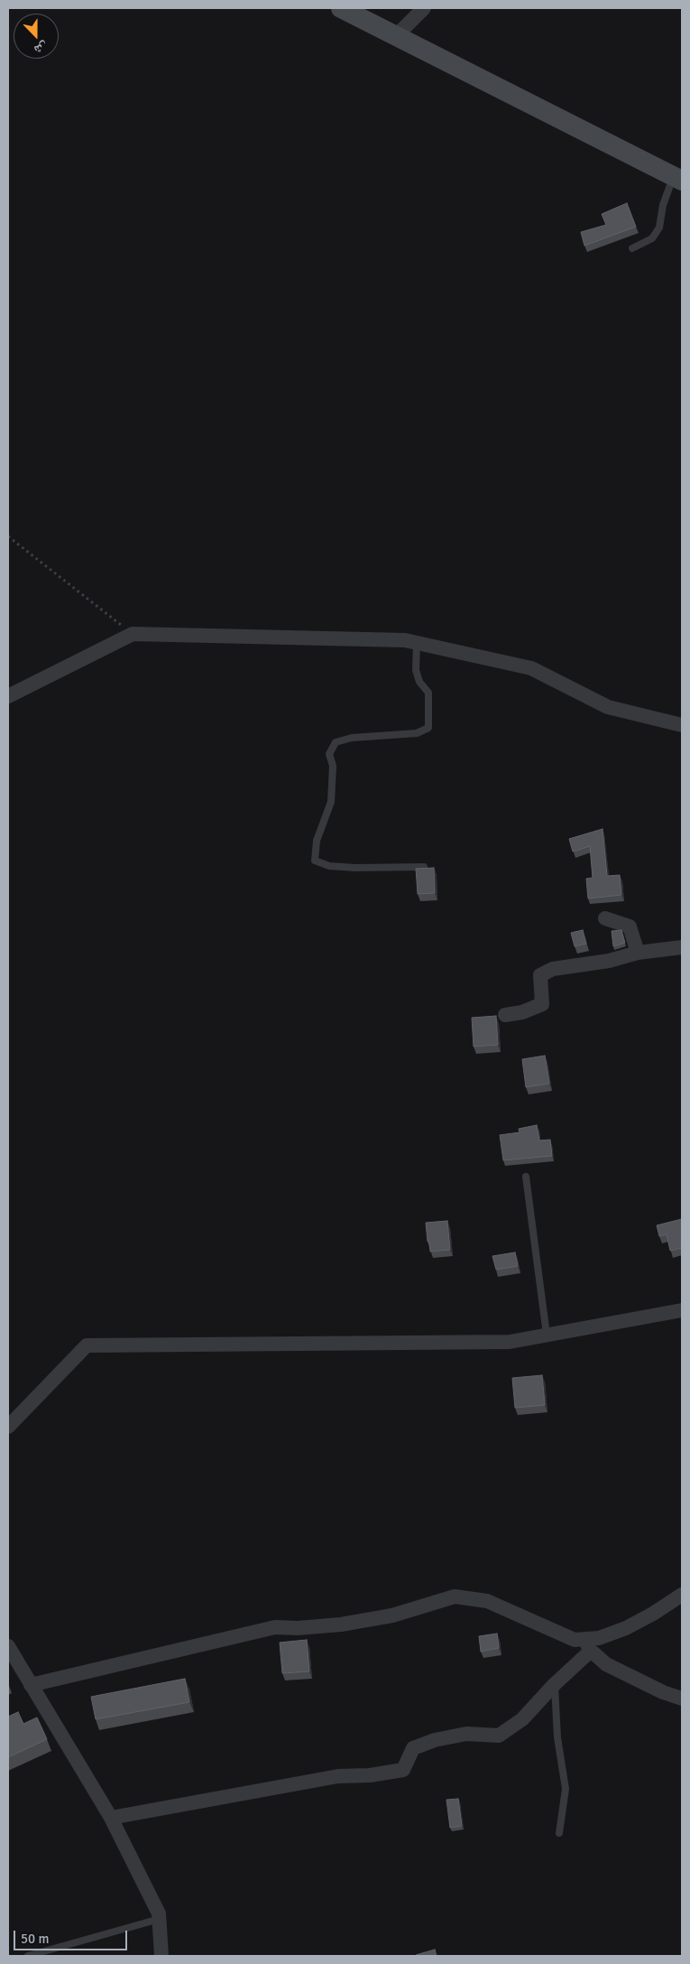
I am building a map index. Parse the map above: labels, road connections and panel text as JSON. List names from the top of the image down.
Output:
{
  "scale_bar": "50 m",
  "north": "bottom"
}
